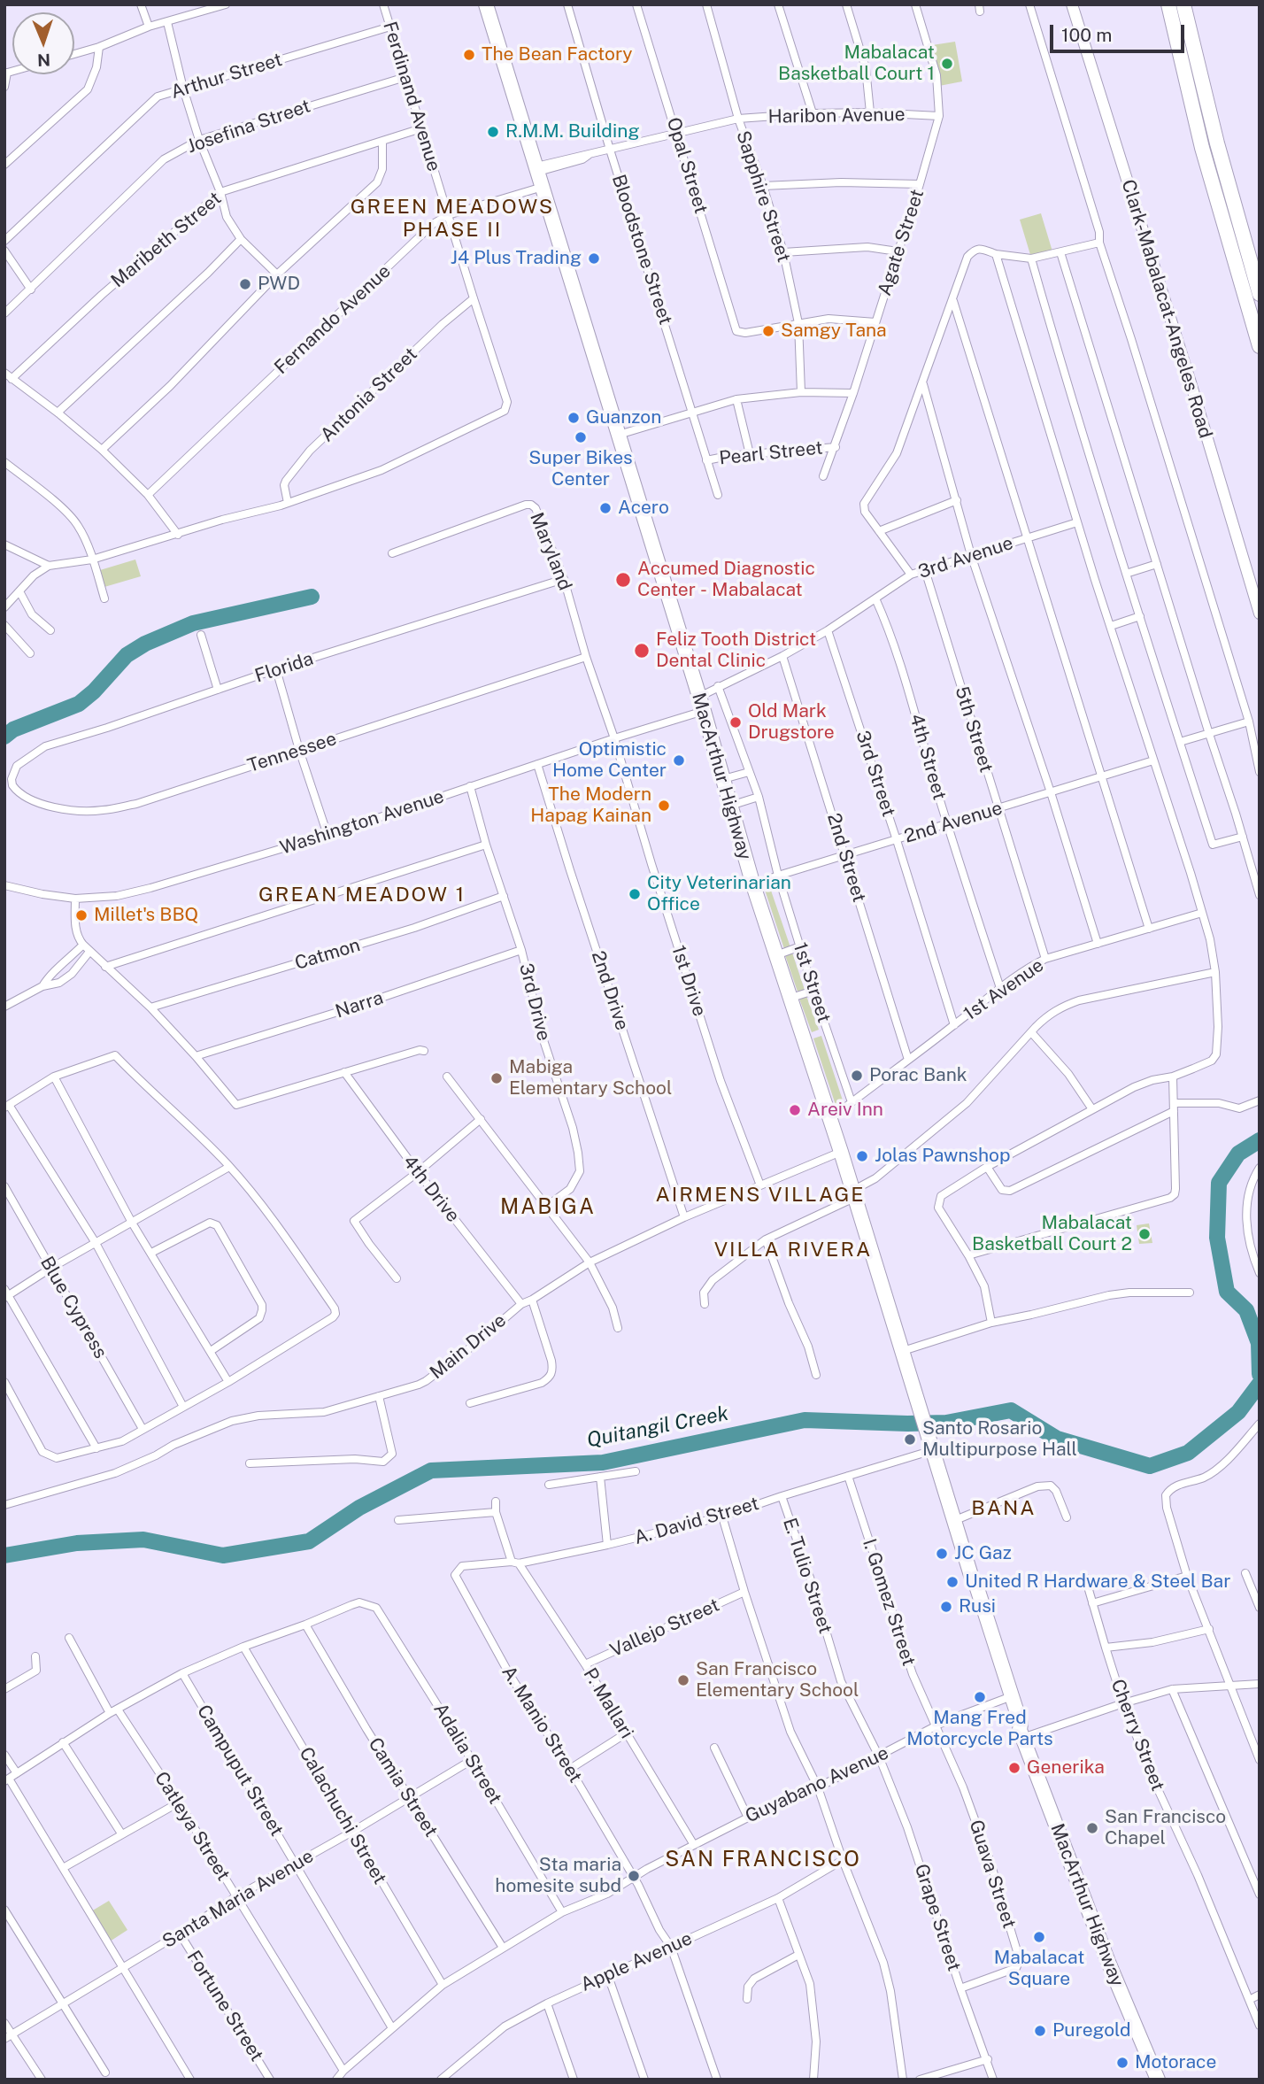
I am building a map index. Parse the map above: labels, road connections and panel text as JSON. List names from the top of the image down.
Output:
{
  "streets": {
    "highway": ["MacArthur Highway"],
    "main road": ["Clark-Mabalacat-Angeles Road"],
    "street": [
      "Arthur Street",
      "Ferdinand Avenue",
      "Haribon Avenue",
      "Josefina Street",
      "Opal Street",
      "Sapphire Street",
      "Maribeth Street",
      "Agate Street",
      "Bloodstone Street",
      "Fernando Avenue",
      "Antonia Street",
      "Pearl Street",
      "Maryland",
      "3rd Avenue",
      "Florida",
      "5th Street",
      "Tennessee",
      "4th Street",
      "3rd Street",
      "Washington Avenue",
      "2nd Avenue",
      "2nd Street",
      "Catmon",
      "1st Drive",
      "1st Street",
      "1st Avenue",
      "2nd Drive",
      "3rd Drive",
      "Narra",
      "4th Drive",
      "Blue Cypress",
      "Main Drive",
      "A. David Street",
      "E. Tulio Street",
      "I. Gomez Street",
      "Vallejo Street",
      "P. Mallari",
      "A. Manio Street",
      "Cherry Street",
      "Adalia Street",
      "Campuput Street",
      "Guyabano Avenue",
      "Camia Street",
      "Calachuchi Street",
      "Catleya Street",
      "Guava Street",
      "Santa Maria Avenue",
      "Grape Street",
      "Apple Avenue",
      "Fortune Street"
    ]
  },
  "crossings": [
    ["Arthur Street", "Ferdinand Avenue"],
    ["Ferdinand Avenue", "Josefina Street"],
    ["Ferdinand Avenue", "Maribeth Street"],
    ["Ferdinand Avenue", "Fernando Avenue"],
    ["Ferdinand Avenue", "Antonia Street"],
    ["Haribon Avenue", "Opal Street"],
    ["Haribon Avenue", "Sapphire Street"],
    ["Haribon Avenue", "Agate Street"],
    ["Haribon Avenue", "Bloodstone Street"],
    ["Haribon Avenue", "MacArthur Highway"],
    ["Opal Street", "Sapphire Street"],
    ["Agate Street", "Pearl Street"],
    ["Bloodstone Street", "Pearl Street"],
    ["Fernando Avenue", "MacArthur Highway"],
    ["Maryland", "Florida"],
    ["Maryland", "Tennessee"],
    ["Maryland", "Washington Avenue"],
    ["Maryland", "1st Drive"],
    ["3rd Avenue", "5th Street"],
    ["3rd Avenue", "4th Street"],
    ["3rd Avenue", "3rd Street"],
    ["3rd Avenue", "MacArthur Highway"],
    ["3rd Avenue", "Washington Avenue"],
    ["3rd Avenue", "2nd Street"],
    ["3rd Avenue", "1st Street"],
    ["Florida", "Tennessee"],
    ["5th Street", "2nd Avenue"],
    ["5th Street", "1st Avenue"],
    ["4th Street", "2nd Avenue"],
    ["4th Street", "1st Avenue"],
    ["3rd Street", "2nd Avenue"],
    ["3rd Street", "1st Avenue"],
    ["MacArthur Highway", "Washington Avenue"],
    ["MacArthur Highway", "2nd Avenue"],
    ["MacArthur Highway", "1st Avenue"],
    ["MacArthur Highway", "Main Drive"],
    ["MacArthur Highway", "A. David Street"],
    ["MacArthur Highway", "Guyabano Avenue"],
    ["Washington Avenue", "1st Drive"],
    ["Washington Avenue", "2nd Drive"],
    ["Washington Avenue", "3rd Drive"],
    ["2nd Avenue", "2nd Street"],
    ["2nd Avenue", "1st Street"],
    ["2nd Street", "1st Avenue"],
    ["Catmon", "3rd Drive"],
    ["1st Drive", "Main Drive"],
    ["1st Street", "1st Avenue"],
    ["2nd Drive", "Main Drive"],
    ["3rd Drive", "Narra"],
    ["4th Drive", "Main Drive"],
    ["A. David Street", "E. Tulio Street"],
    ["A. David Street", "I. Gomez Street"],
    ["A. David Street", "P. Mallari"],
    ["A. David Street", "A. Manio Street"],
    ["E. Tulio Street", "Guyabano Avenue"],
    ["E. Tulio Street", "Grape Street"],
    ["I. Gomez Street", "Guyabano Avenue"],
    ["I. Gomez Street", "Guava Street"],
    ["Vallejo Street", "P. Mallari"],
    ["P. Mallari", "Guyabano Avenue"],
    ["A. Manio Street", "Guyabano Avenue"],
    ["A. Manio Street", "Apple Avenue"],
    ["Adalia Street", "Guyabano Avenue"],
    ["Adalia Street", "Camia Street"],
    ["Adalia Street", "Santa Maria Avenue"],
    ["Campuput Street", "Guyabano Avenue"],
    ["Campuput Street", "Santa Maria Avenue"],
    ["Guyabano Avenue", "Camia Street"],
    ["Guyabano Avenue", "Calachuchi Street"],
    ["Guyabano Avenue", "Catleya Street"],
    ["Guyabano Avenue", "Guava Street"],
    ["Guyabano Avenue", "Grape Street"],
    ["Camia Street", "Santa Maria Avenue"],
    ["Calachuchi Street", "Santa Maria Avenue"],
    ["Catleya Street", "Santa Maria Avenue"],
    ["Guava Street", "Grape Street"],
    ["Santa Maria Avenue", "Fortune Street"]
  ],
  "districts": [
    "GREEN MEADOWS PHASE II",
    "GREAN MEADOW 1",
    "AIRMENS VILLAGE",
    "MABIGA",
    "VILLA RIVERA",
    "BANA",
    "SAN FRANCISCO"
  ],
  "water": ["Quitangil Creek"],
  "places": [
    "The Bean Factory",
    "Mabalacat Basketball Court 1",
    "R.M.M. Building",
    "J4 Plus Trading",
    "PWD",
    "Samgy Tana",
    "Guanzon",
    "Super Bikes Center",
    "Acero",
    "Accumed Diagnostic Center - Mabalacat",
    "Feliz Tooth District Dental Clinic",
    "Old Mark Drugstore",
    "Optimistic Home Center",
    "The Modern Hapag Kainan",
    "City Veterinarian Office",
    "Millet's BBQ",
    "Porac Bank",
    "Mabiga Elementary School",
    "Areiv Inn",
    "Jolas Pawnshop",
    "Mabalacat Basketball Court 2",
    "Santo Rosario Multipurpose Hall",
    "JC Gaz",
    "United R Hardware & Steel Bar",
    "Rusi",
    "San Francisco Elementary School",
    "Mang Fred Motorcycle Parts",
    "Generika",
    "San Francisco Chapel",
    "Sta maria homesite subd",
    "Mabalacat Square",
    "Puregold",
    "Motorace"
  ],
  "scale_bar": "100 m",
  "north": "bottom"
}
